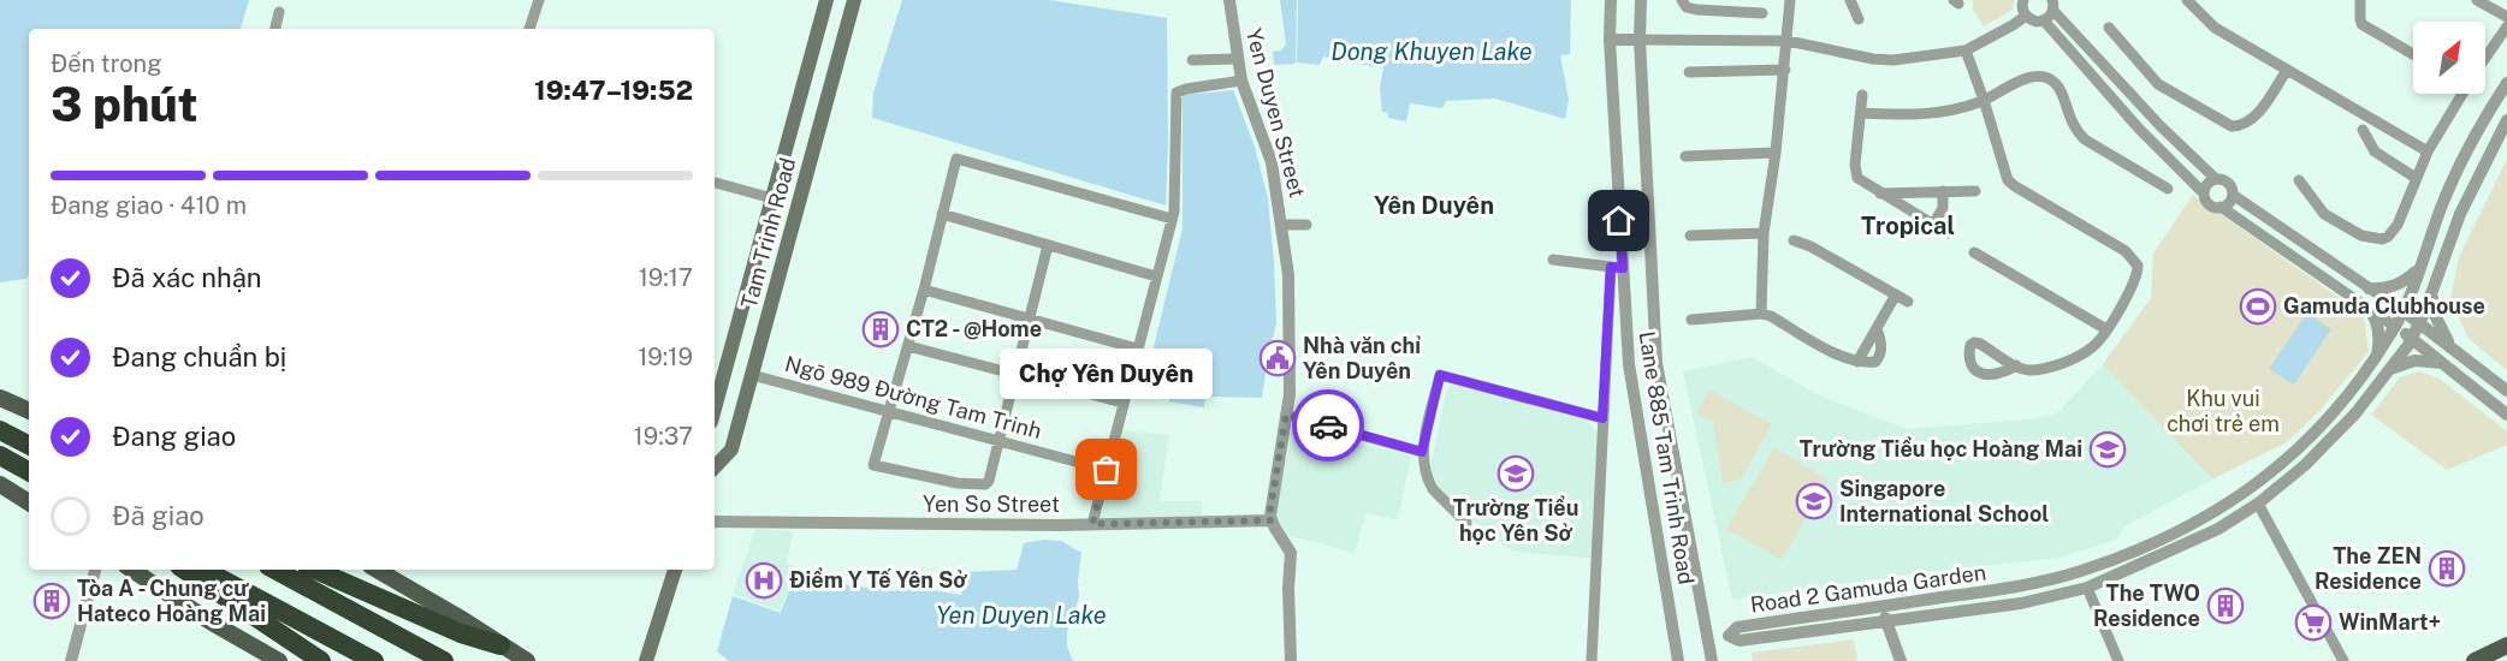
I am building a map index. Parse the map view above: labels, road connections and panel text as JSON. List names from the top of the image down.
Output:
{
  "streets": {
    "main road": ["Tam Trinh Road"],
    "street": [
      "Yen Duyen Street",
      "Ngõ 989 Đường Tam Trinh",
      "Lane 885 Tam Trinh Road",
      "Yen So Street",
      "Road 2 Gamuda Garden"
    ]
  },
  "crossings": [
    ["Yen Duyen Street", "Yen So Street"],
    ["Tam Trinh Road", "Ngõ 989 Đường Tam Trinh"]
  ],
  "districts": ["Yên Duyên", "Tropical"],
  "water": ["Dong Khuyen Lake", "Yen Duyen Lake"],
  "parks": ["Khu vui chơi trẻ em"],
  "places": {
    "sports": ["Gamuda Clubhouse"],
    "building": [
      "CT2 - @Home",
      "The ZEN Residence",
      "Tòa A - Chung cư Hateco Hoàng Mai",
      "The TWO Residence"
    ],
    "public building": ["Nhà văn chỉ Yên Duyên"],
    "school or university": ["Trường Tiểu học Hoàng Mai", "Trường Tiểu học Yên Sở", "Singapore International School"],
    "other": ["Chợ Yên Duyên"],
    "hospital": ["Điểm Y Tế Yên Sở"],
    "supermarket": ["WinMart+"]
  },
  "north": "top right",
  "page": {
    "heading": ["3 phút", "Đến trong", "19:47–19:52"],
    "bar": "Đang giao · 410 m",
    "list": [
      ["Đã xác nhận", "19:17"],
      ["Đang chuẩn bị", "19:19"],
      ["Đang giao", "19:37"],
      "Đã giao"
    ],
    "bubble": "Chợ Yên Duyên"
  }
}
